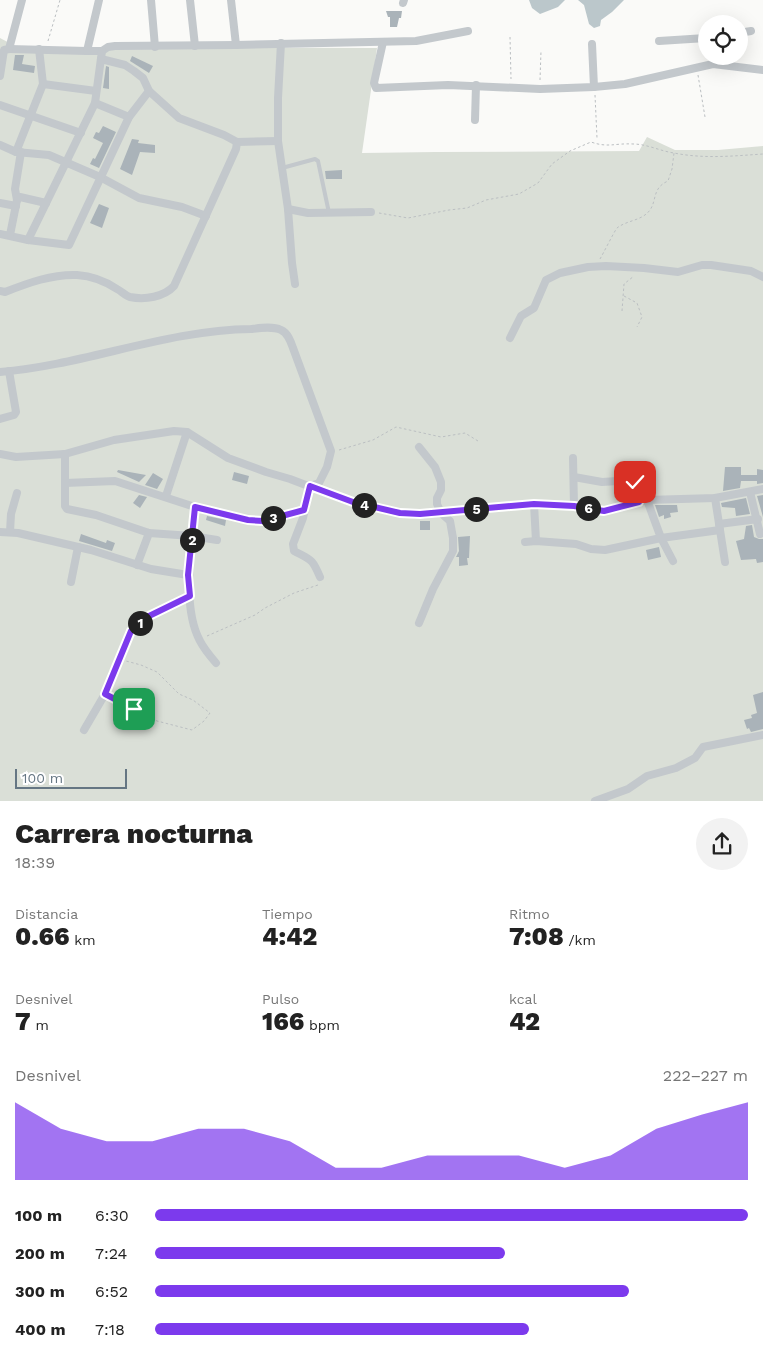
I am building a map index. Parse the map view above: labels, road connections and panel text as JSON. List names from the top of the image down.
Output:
{
  "scale_bar": "100 m",
  "page": {
    "pins": [
      "4",
      "6",
      "5",
      "3",
      "2",
      "1"
    ],
    "scale": "100 m",
    "heading": ["Carrera nocturna", "18:39"],
    "stats": [
      ["Distancia", "0.66 km"],
      ["Tiempo", "4:42"],
      ["Ritmo", "7:08 /km"],
      ["Desnivel", "7 m"],
      ["Pulso", "166 bpm"],
      ["kcal", "42"]
    ],
    "chart": ["Desnivel", "222–227 m"],
    "list": [
      {
        "name": "100 m",
        "note": "6:30"
      },
      {
        "name": "200 m",
        "note": "7:24"
      },
      {
        "name": "300 m",
        "note": "6:52"
      },
      {
        "name": "400 m",
        "note": "7:18"
      }
    ]
  }
}
